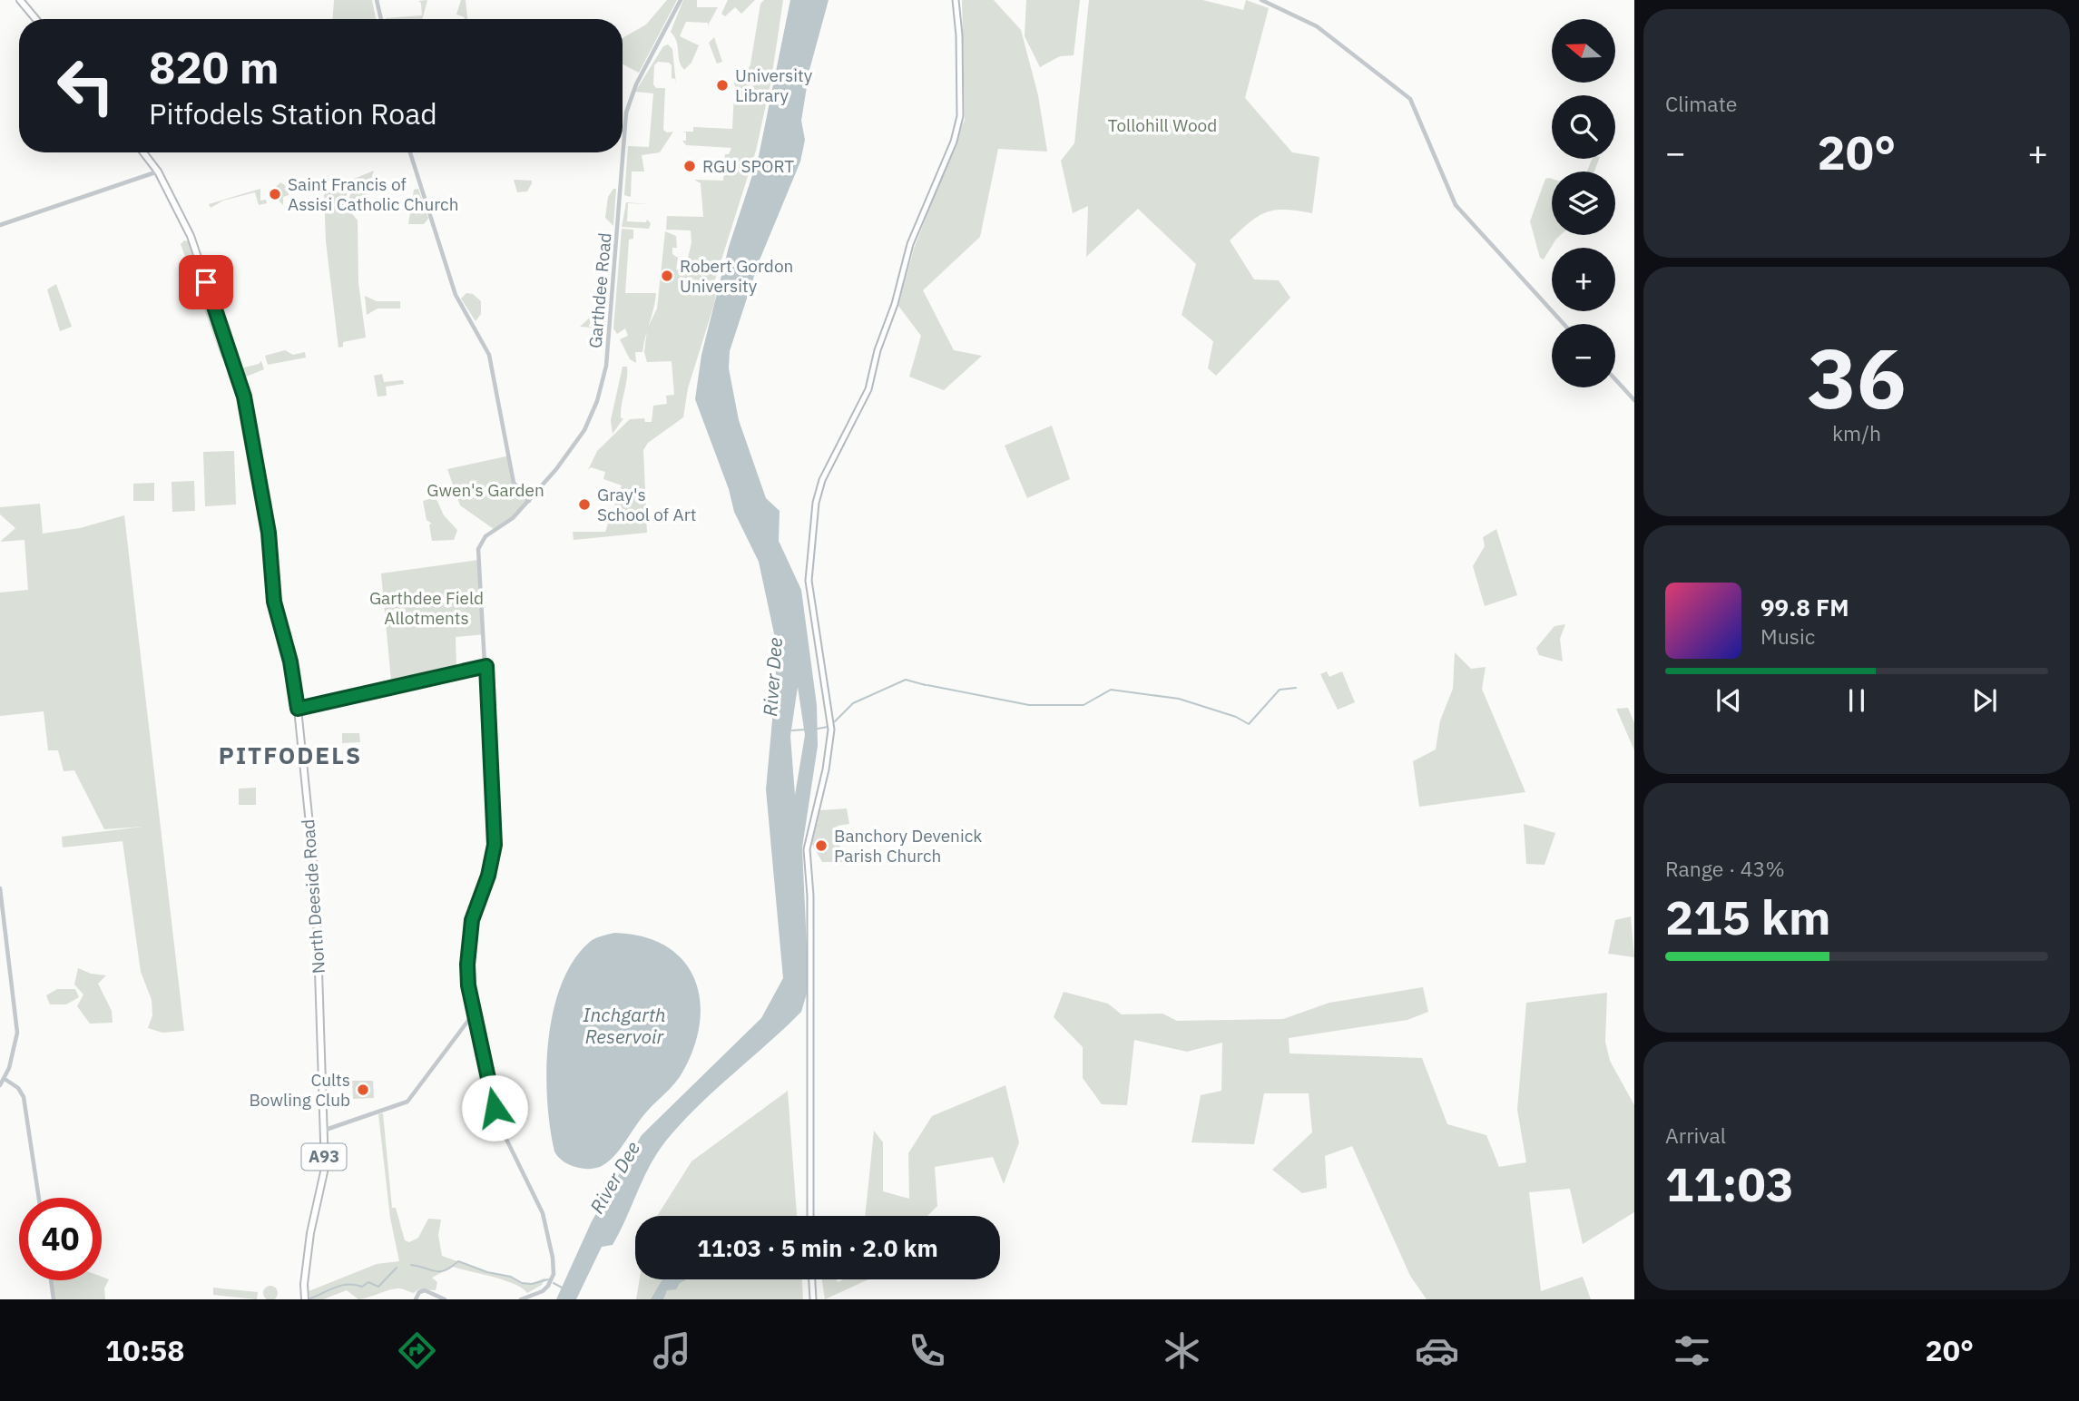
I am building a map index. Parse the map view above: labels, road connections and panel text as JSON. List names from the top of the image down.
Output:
{
  "streets": {
    "main road": ["North Deeside Road", "A93"],
    "street": ["Garthdee Road"]
  },
  "crossings": [
    ["North Deeside Road", "A93"]
  ],
  "districts": ["PITFODELS"],
  "water": ["River Dee", "Inchgarth Reservoir"],
  "parks": ["Tollohill Wood", "Gwen's Garden", "Garthdee Field Allotments"],
  "places": [
    "University Library",
    "RGU SPORT",
    "Saint Francis of Assisi Catholic Church",
    "Robert Gordon University",
    "Gray's School of Art",
    "Banchory Devenick Parish Church",
    "Cults Bowling Club"
  ],
  "north": "left",
  "page": {
    "tile": [
      "Climate",
      ["36", "km/h"],
      ["Range · 43%", "215 km"],
      ["Arrival", "11:03"]
    ],
    "map_buttons": ["+", "−"],
    "turn": ["820 m", "Pitfodels Station Road"],
    "heat": ["−", "20°", "+"],
    "song": ["99.8 FM", "Music"],
    "limit": "40",
    "trip": "11:03 · 5 min · 2.0 km",
    "tabs": ["10:58", "20°"]
  }
}
